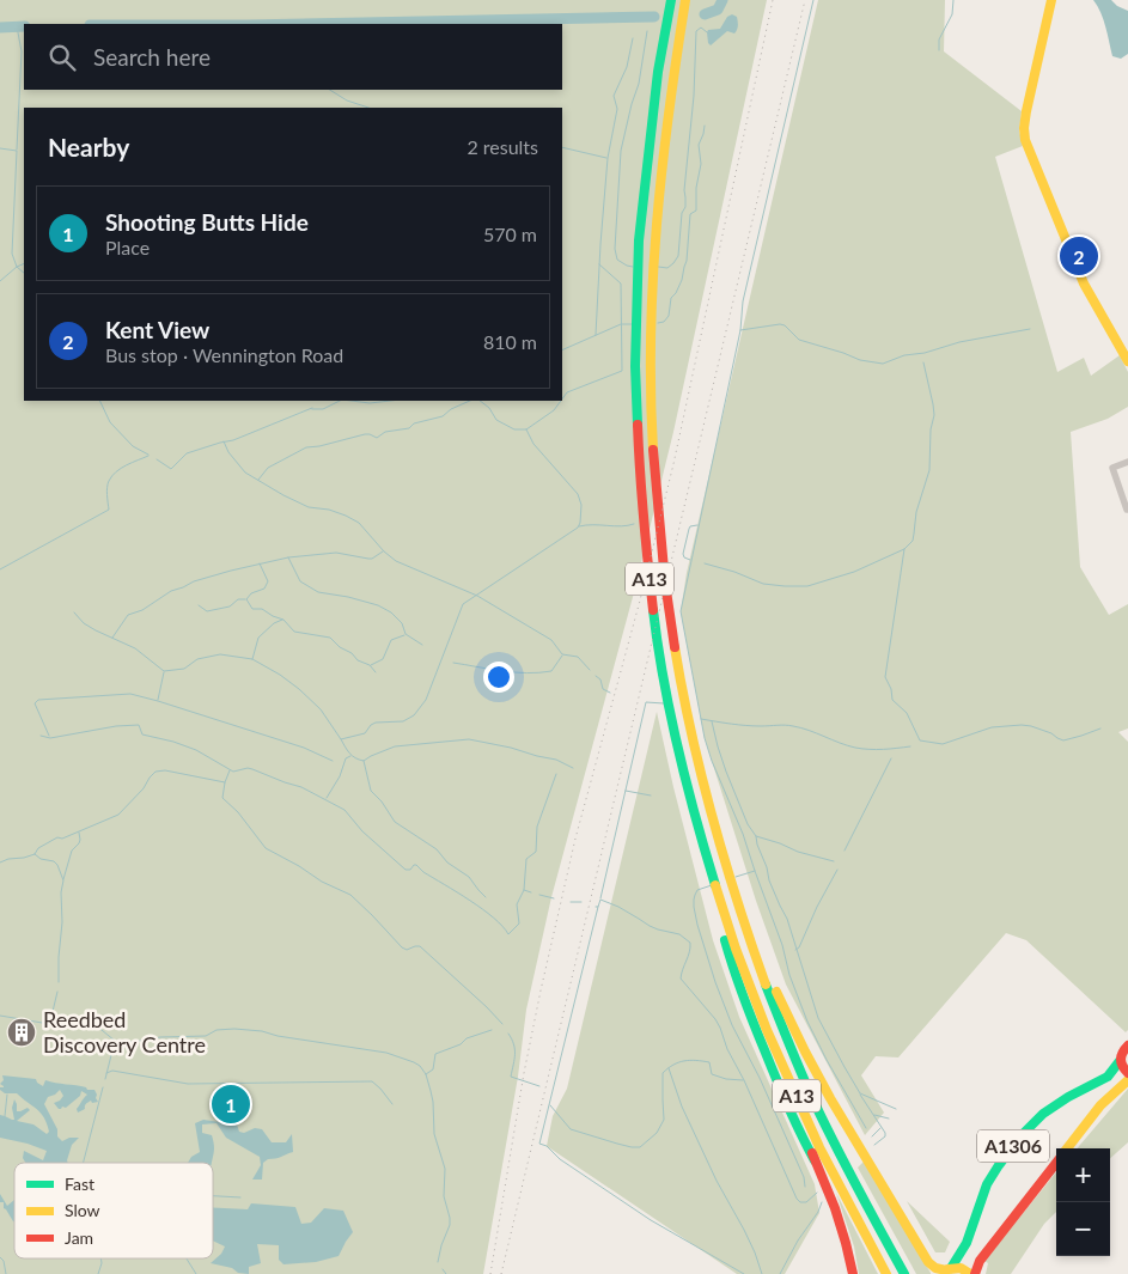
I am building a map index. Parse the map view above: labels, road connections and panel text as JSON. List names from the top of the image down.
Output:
{
  "streets": {
    "main road": ["A13", "A1306"]
  },
  "places": {
    "building": ["Reedbed Discovery Centre"]
  },
  "legend": ["Fast", "Slow", "Jam"],
  "page": {
    "search": "Search here",
    "heading": ["Nearby", "2 results"],
    "list": [
      {
        "mark": "1",
        "name": "Shooting Butts Hide",
        "note": "Place",
        "value": "570 m"
      },
      {
        "mark": "2",
        "name": "Kent View",
        "note": "Bus stop · Wennington Road",
        "value": "810 m"
      }
    ],
    "pins": ["2", "1"],
    "map_buttons": ["+", "−"]
  }
}
